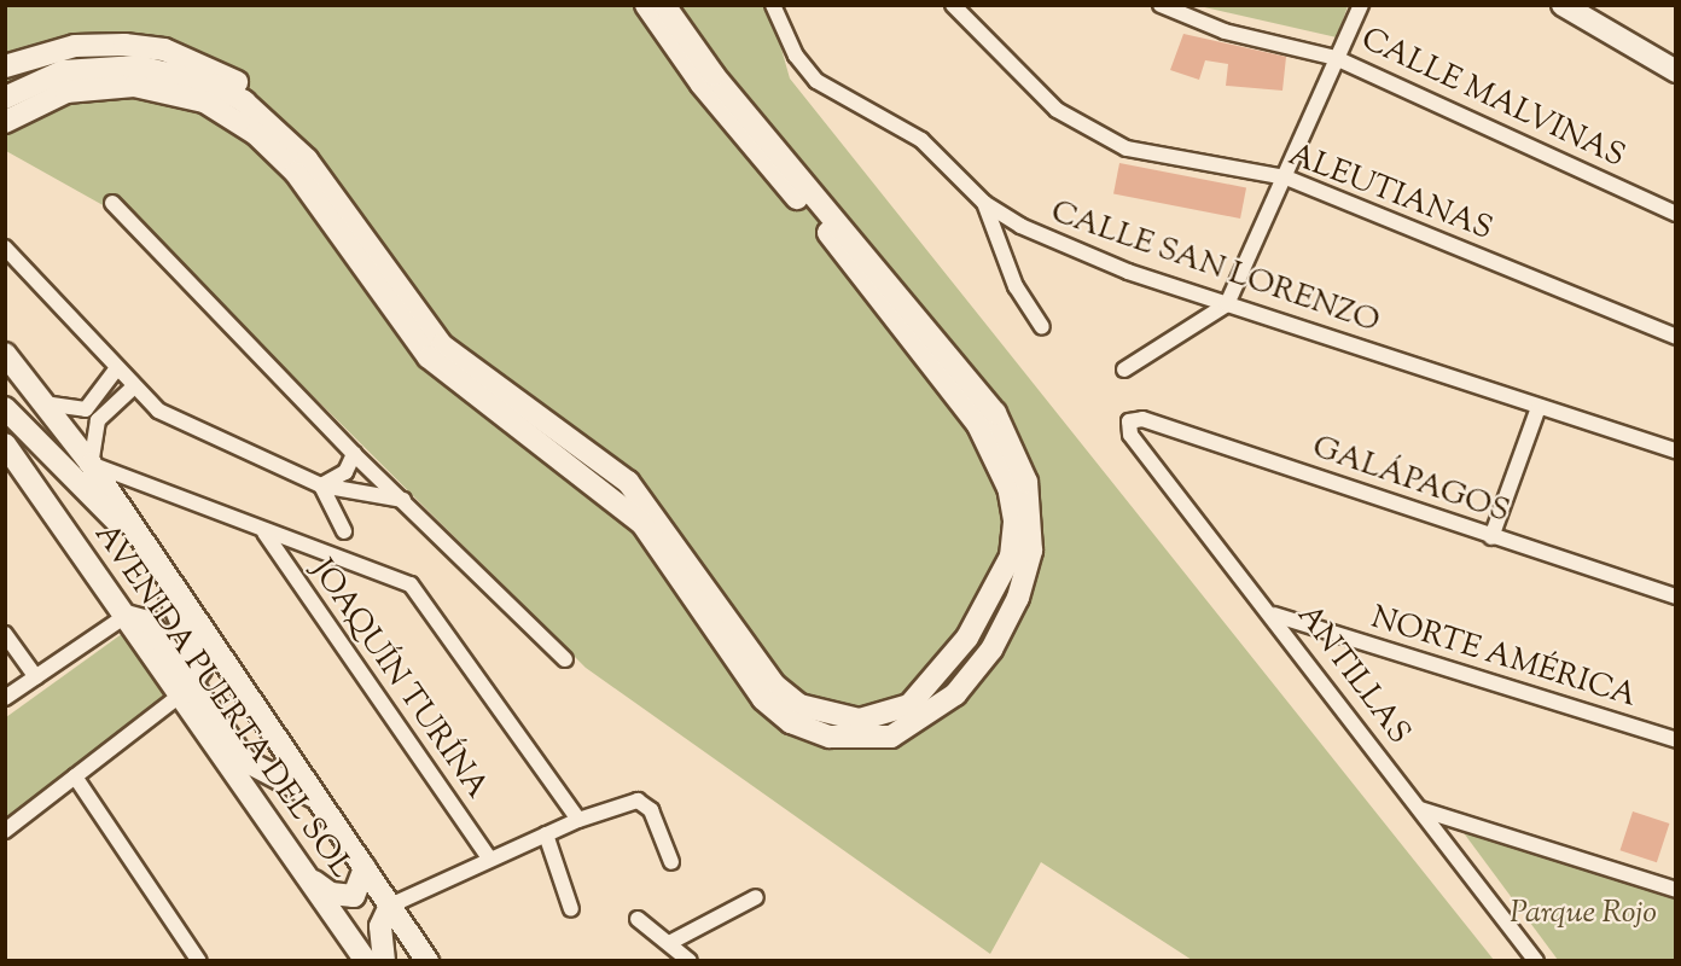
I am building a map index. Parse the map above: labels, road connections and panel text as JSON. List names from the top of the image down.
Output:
{
  "streets": {
    "main road": ["AVENIDA PUERTA DEL SOL"],
    "street": [
      "CALLE MALVINAS",
      "ALEUTIANAS",
      "CALLE SAN LORENZO",
      "GALÁPAGOS",
      "NORTE AMÉRICA",
      "ANTILLAS",
      "JOAQUÍN TURÍNA"
    ]
  },
  "crossings": [
    ["GALÁPAGOS", "ANTILLAS"],
    ["NORTE AMÉRICA", "ANTILLAS"]
  ],
  "parks": ["Parque Rojo"]
}
